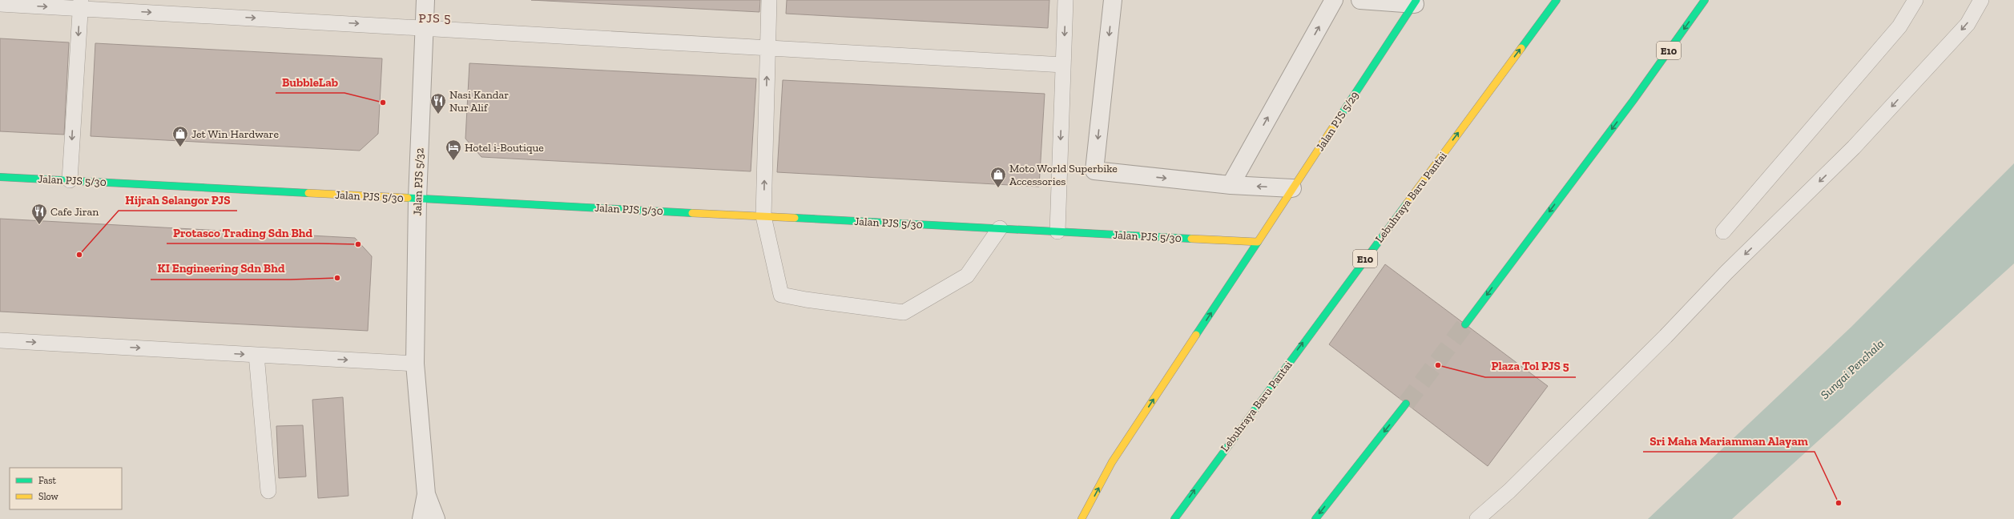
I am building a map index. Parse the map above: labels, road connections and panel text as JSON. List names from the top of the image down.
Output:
{
  "streets": {
    "main road": [
      "E10",
      "Jalan PJS 5/29",
      "Jalan PJS 5/30",
      "Lebuhraya Baru Pantai"
    ],
    "street": ["Jalan PJS 5/32"]
  },
  "crossings": [
    ["Jalan PJS 5/29", "Jalan PJS 5/30"],
    ["Jalan PJS 5/30", "Jalan PJS 5/32"]
  ],
  "one_way": ["Jalan PJS 5/29", "Lebuhraya Baru Pantai"],
  "districts": ["PJS 5"],
  "water": ["Sungai Penchala"],
  "places": {
    "other": [
      "BubbleLab",
      "Protasco Trading Sdn Bhd",
      "Hijrah Selangor PJS",
      "KI Engineering Sdn Bhd",
      "Plaza Tol PJS 5",
      "Sri Maha Mariamman Alayam"
    ],
    "restaurant": ["Nasi Kandar Nur Alif", "Cafe Jiran"],
    "shop": ["Jet Win Hardware", "Moto World Superbike Accessories"],
    "hotel": ["Hotel i-Boutique"]
  },
  "legend": ["Fast", "Slow"]
}
